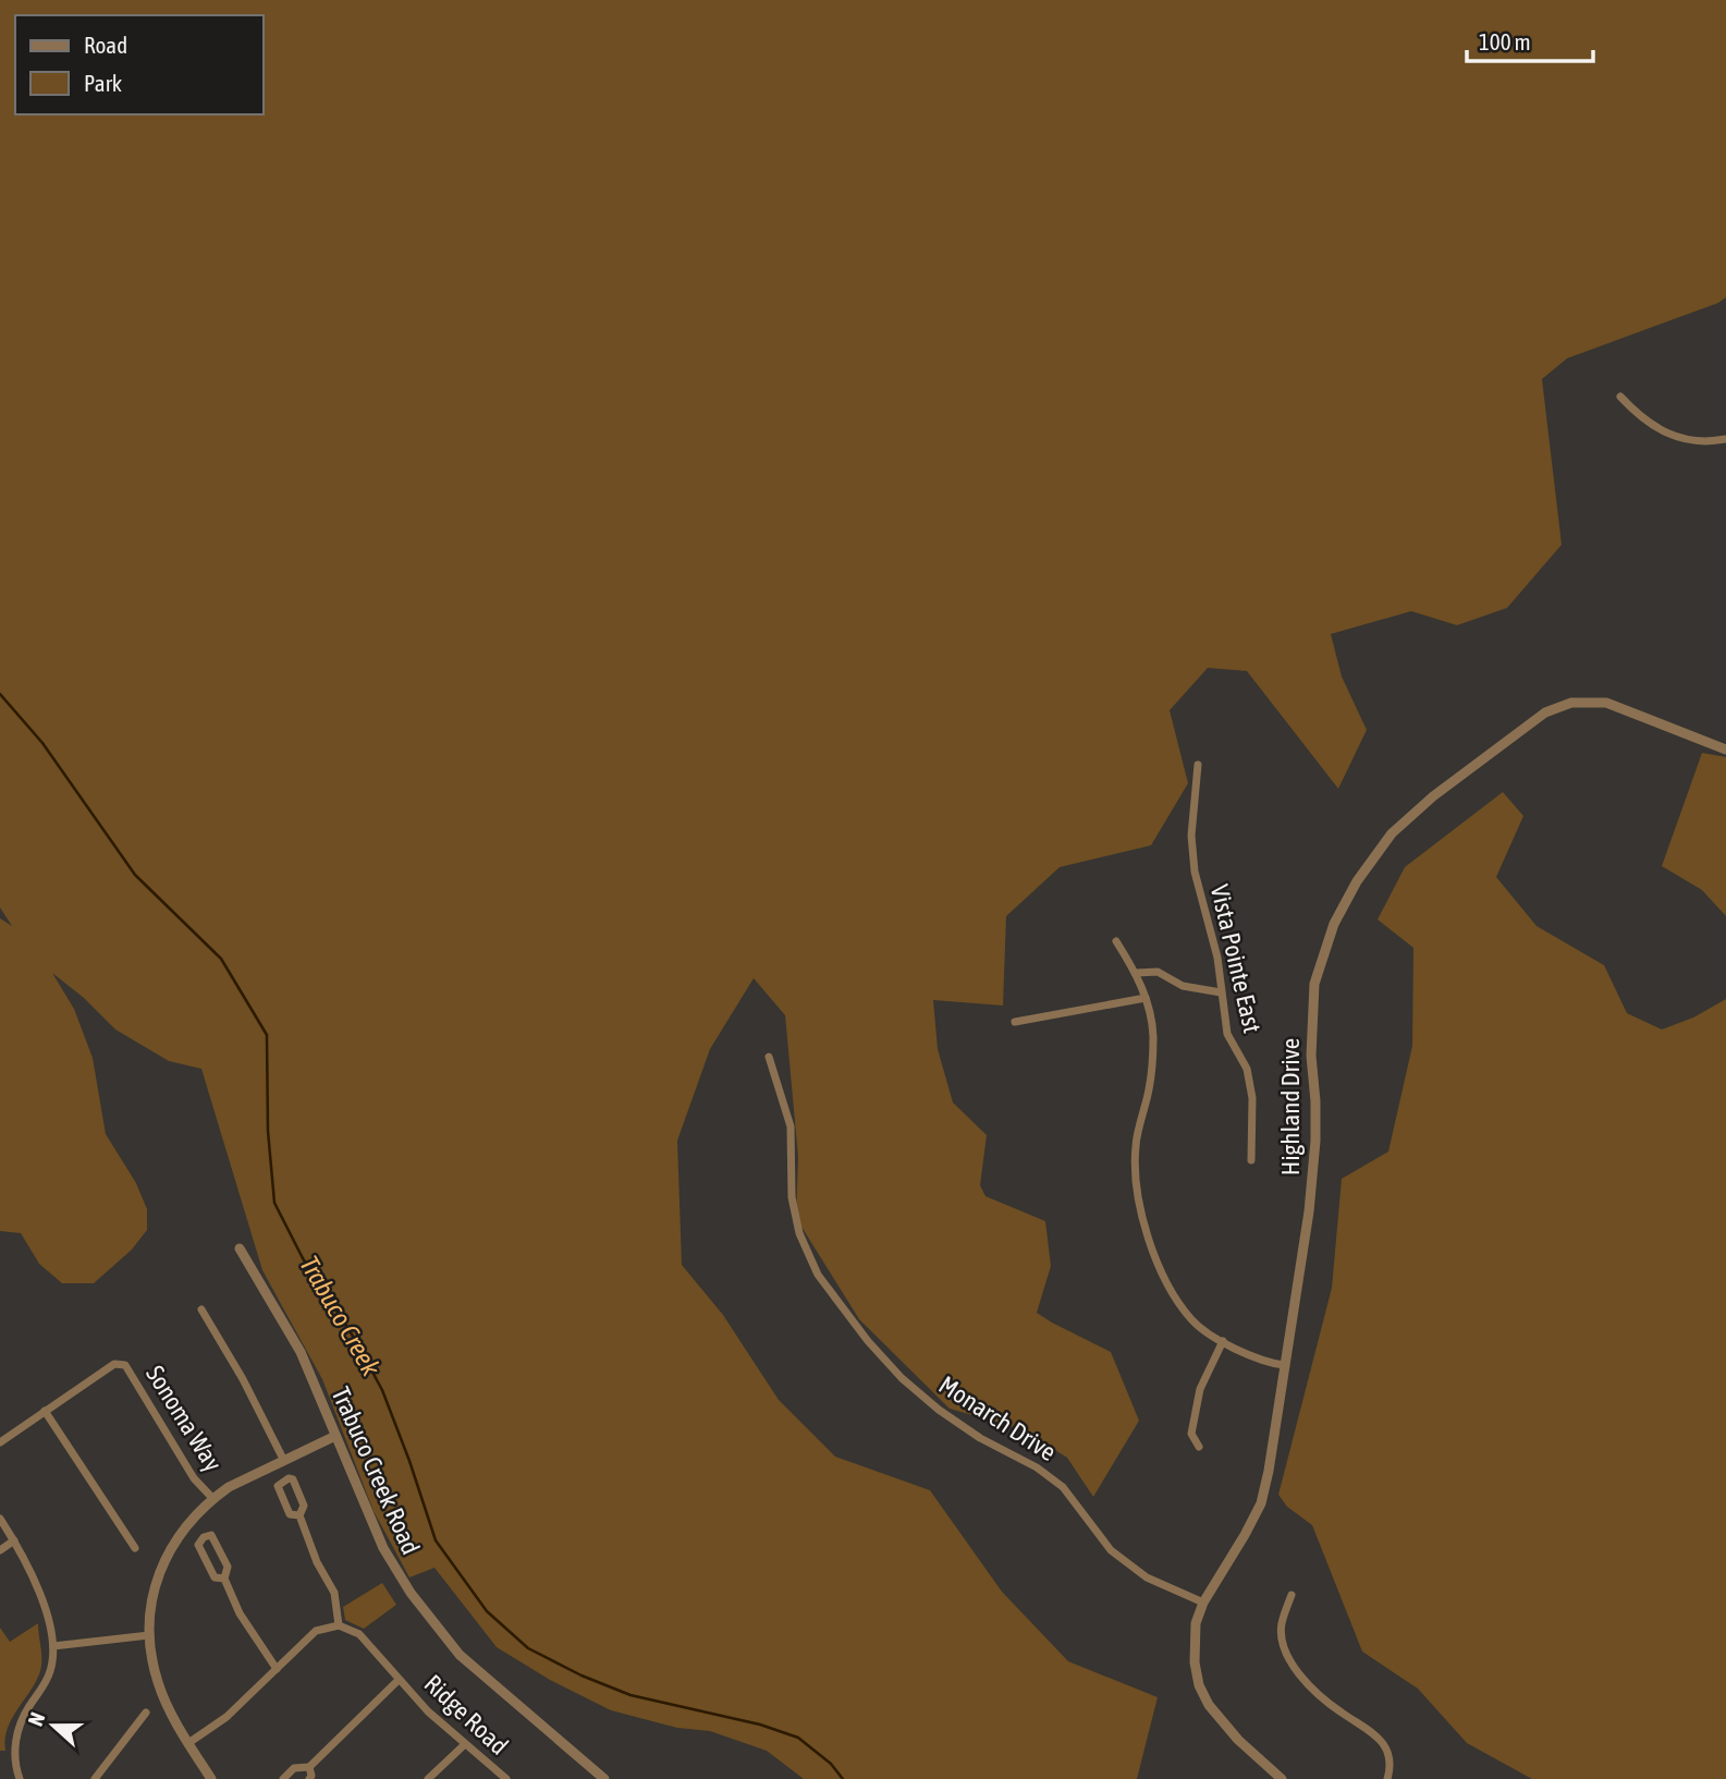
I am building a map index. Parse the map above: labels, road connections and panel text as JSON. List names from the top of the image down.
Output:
{
  "streets": {
    "street": [
      "Vista Pointe East",
      "Highland Drive",
      "Sonoma Way",
      "Monarch Drive",
      "Trabuco Creek Road",
      "Ridge Road"
    ]
  },
  "crossings": [
    ["Highland Drive", "Monarch Drive"]
  ],
  "water": ["Trabuco Creek"],
  "legend": ["Road", "Park"],
  "scale_bar": "100 m",
  "north": "left"
}
